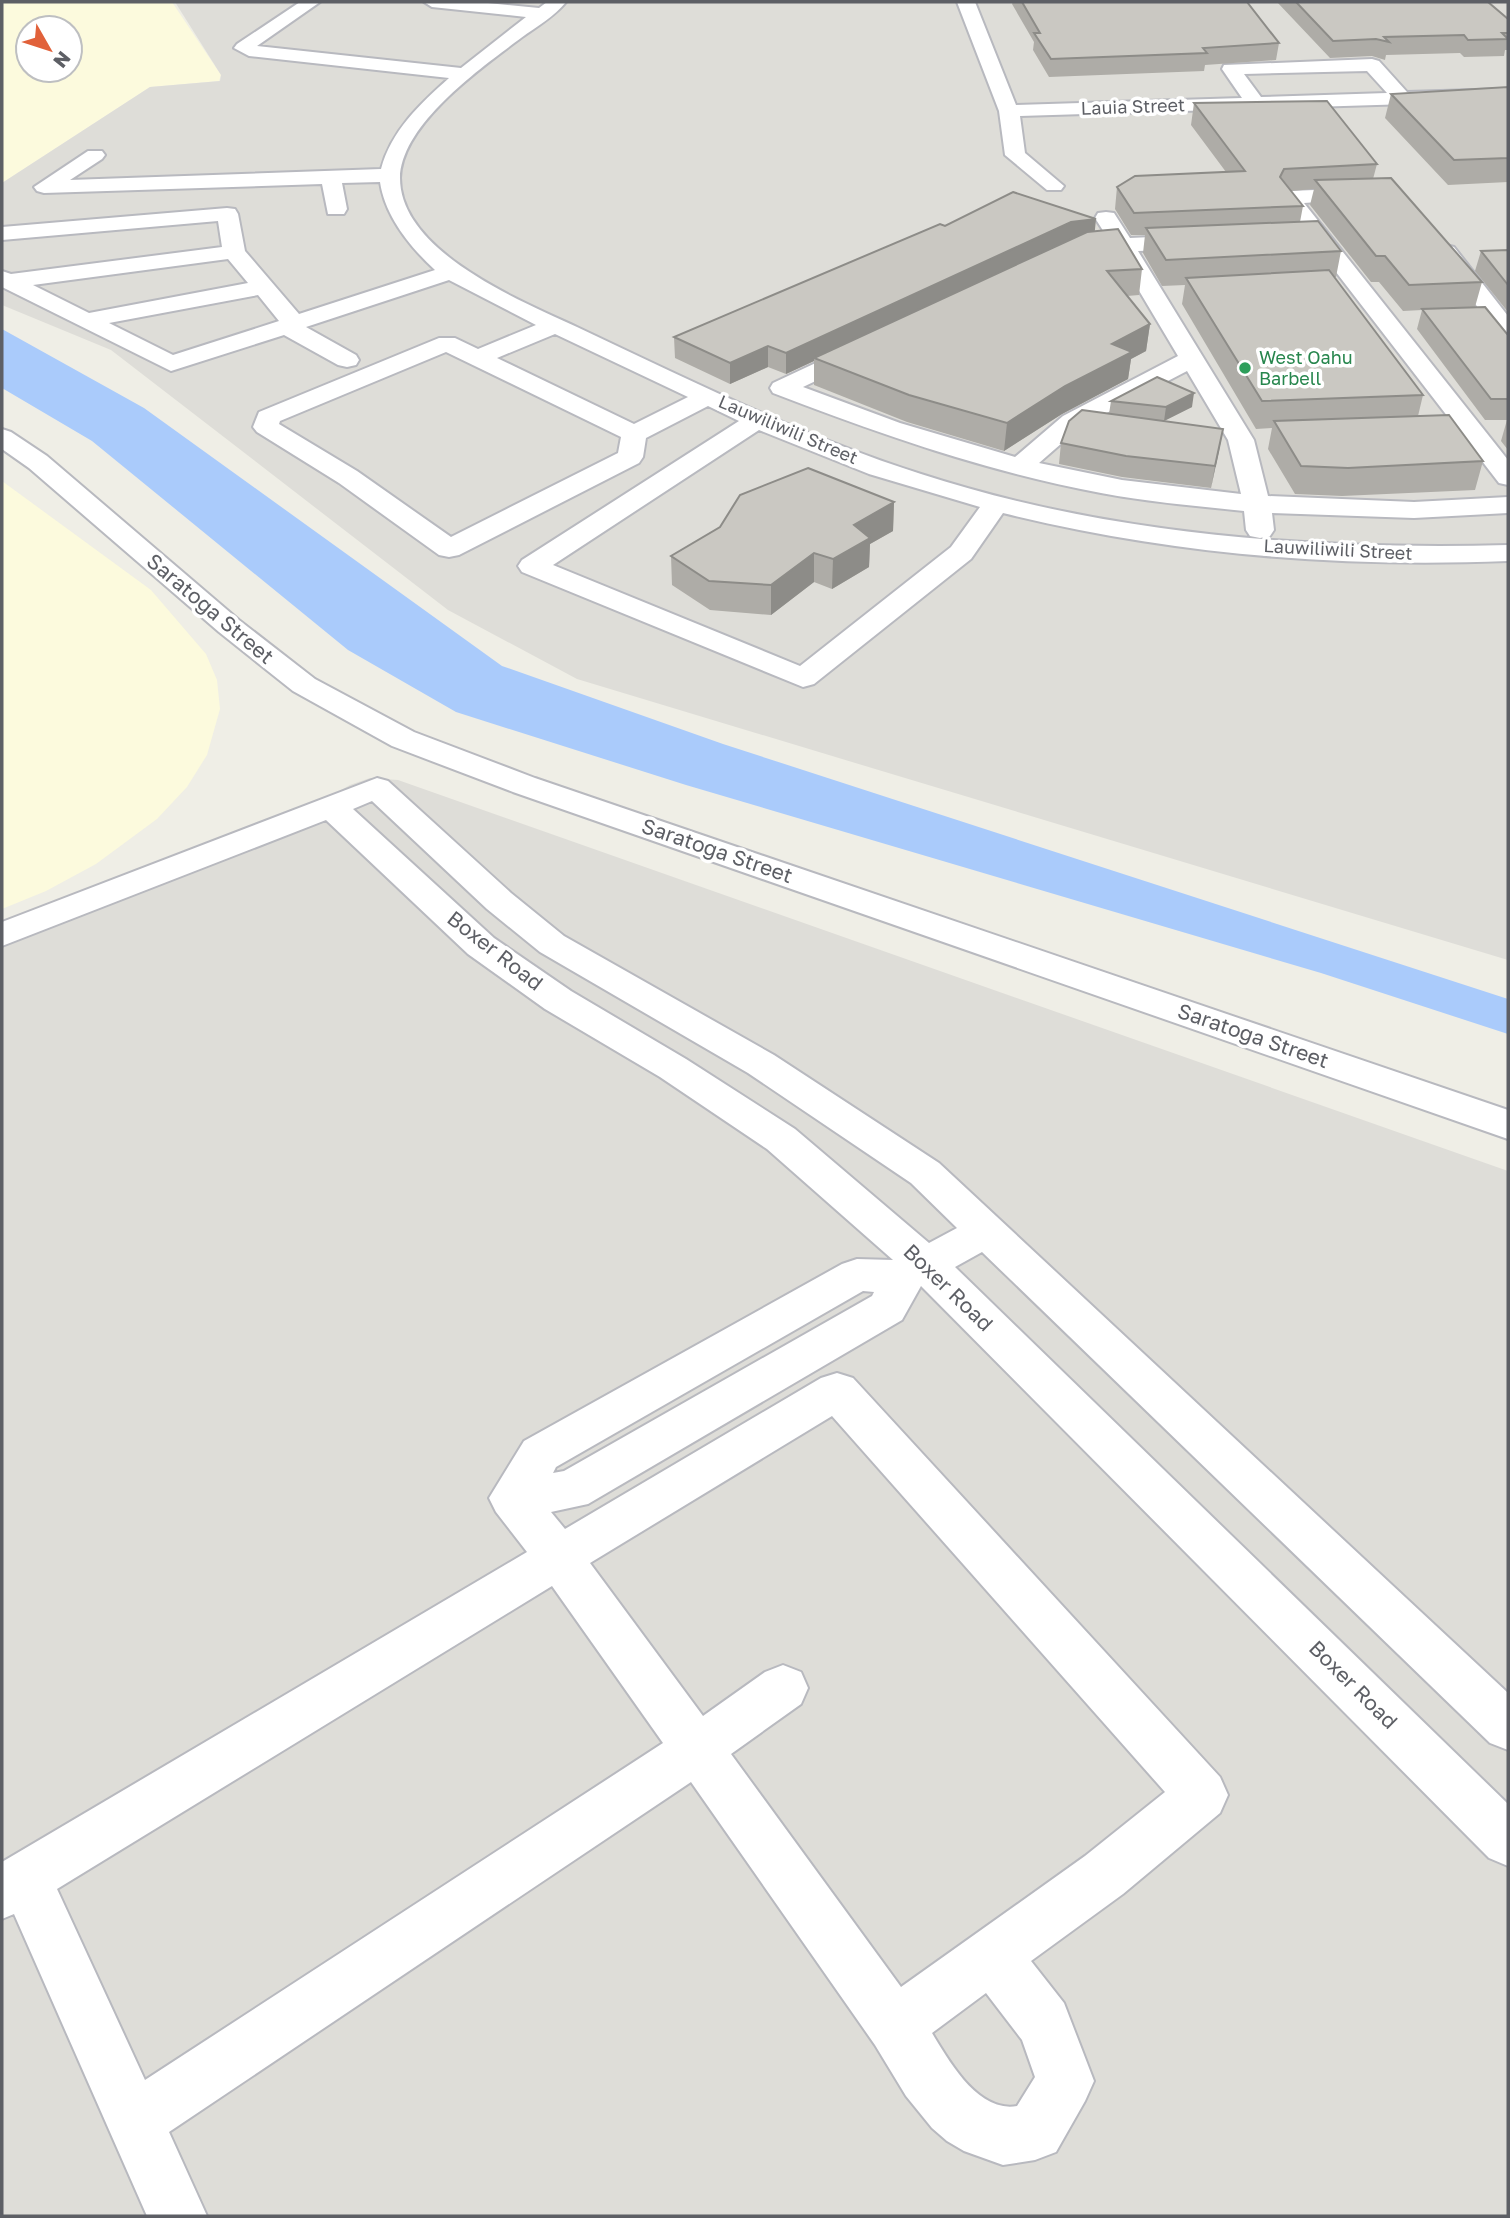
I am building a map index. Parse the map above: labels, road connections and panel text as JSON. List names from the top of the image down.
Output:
{
  "streets": {
    "street": [
      "Lauia Street",
      "Lauwiliwili Street",
      "Saratoga Street",
      "Boxer Road"
    ]
  },
  "places": ["West Oahu Barbell"],
  "north": "bottom right"
}
